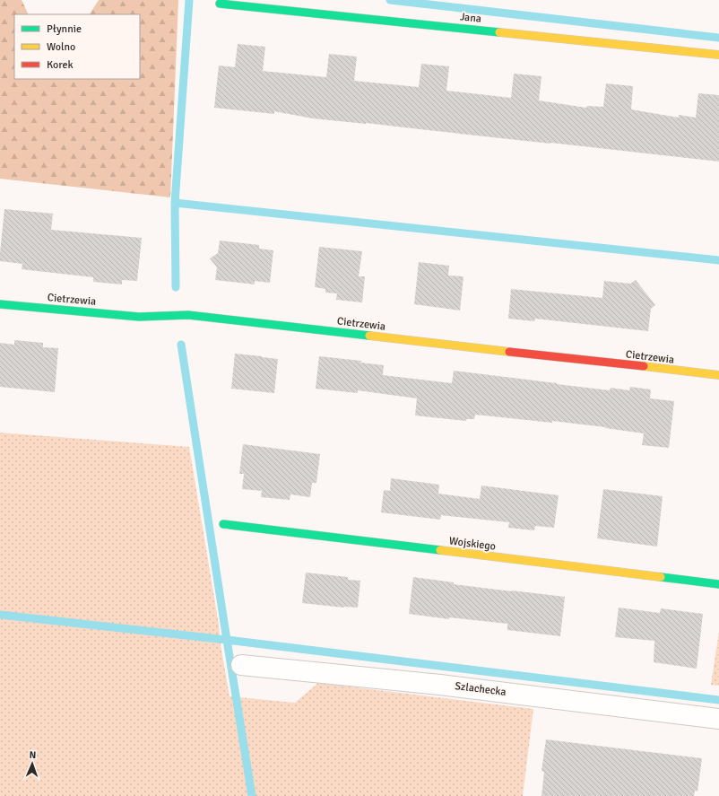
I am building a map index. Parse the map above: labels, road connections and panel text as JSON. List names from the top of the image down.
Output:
{
  "streets": {
    "street": [
      "Jana",
      "Cietrzewia",
      "Wojskiego",
      "Szlachecka"
    ]
  },
  "legend": ["Płynnie", "Wolno", "Korek"],
  "north": "top"
}
